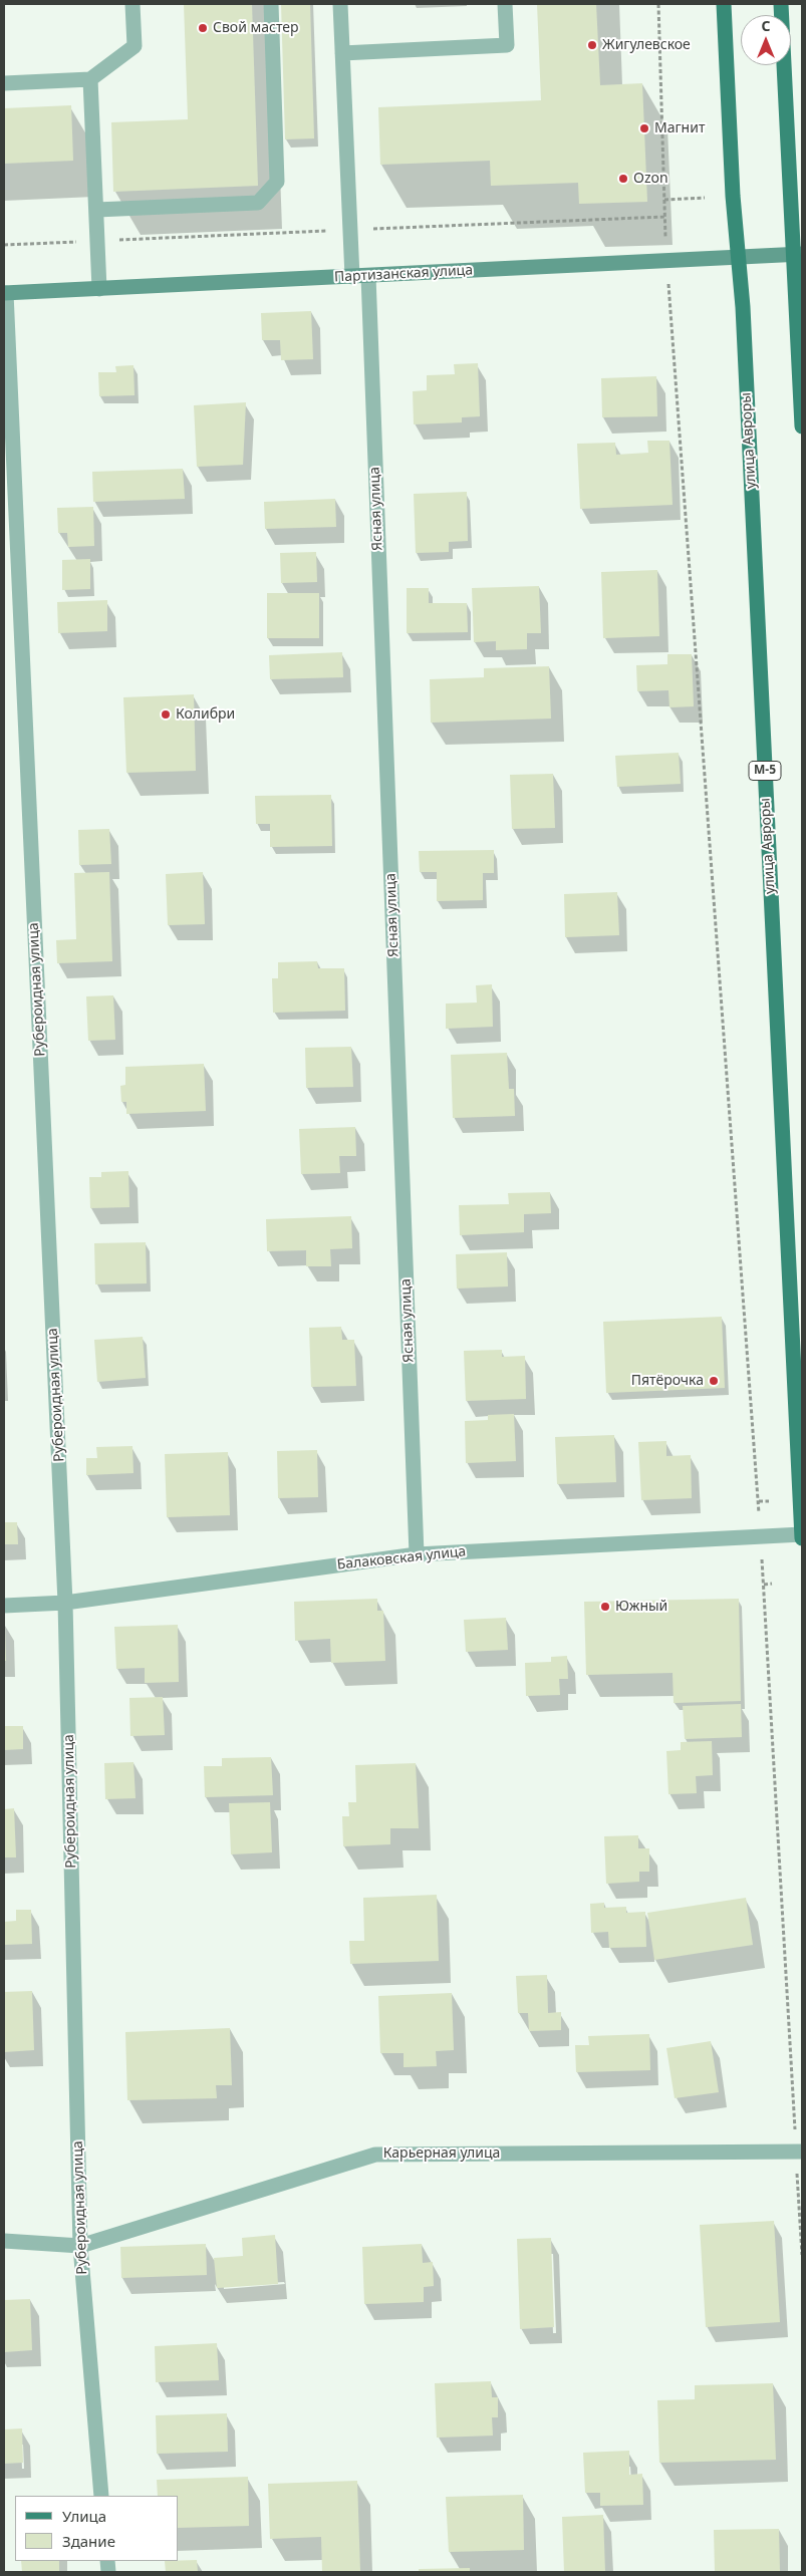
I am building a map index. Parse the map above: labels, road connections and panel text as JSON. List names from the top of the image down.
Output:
{
  "streets": {
    "main road": ["улица Авроры", "М-5"],
    "street": [
      "Партизанская улица",
      "Ясная улица",
      "Рубероидная улица",
      "Балаковская улица",
      "Карьерная улица"
    ]
  },
  "crossings": [
    ["Партизанская улица", "улица Авроры"],
    ["Партизанская улица", "Ясная улица"],
    ["Партизанская улица", "Рубероидная улица"],
    ["улица Авроры", "Балаковская улица"],
    ["Ясная улица", "Балаковская улица"],
    ["Рубероидная улица", "Балаковская улица"],
    ["Рубероидная улица", "Карьерная улица"]
  ],
  "places": [
    "Свой мастер",
    "Жигулевское",
    "Магнит",
    "Ozon",
    "Колибри",
    "Пятёрочка",
    "Южный"
  ],
  "legend": ["Улица", "Здание"],
  "north": "top"
}
